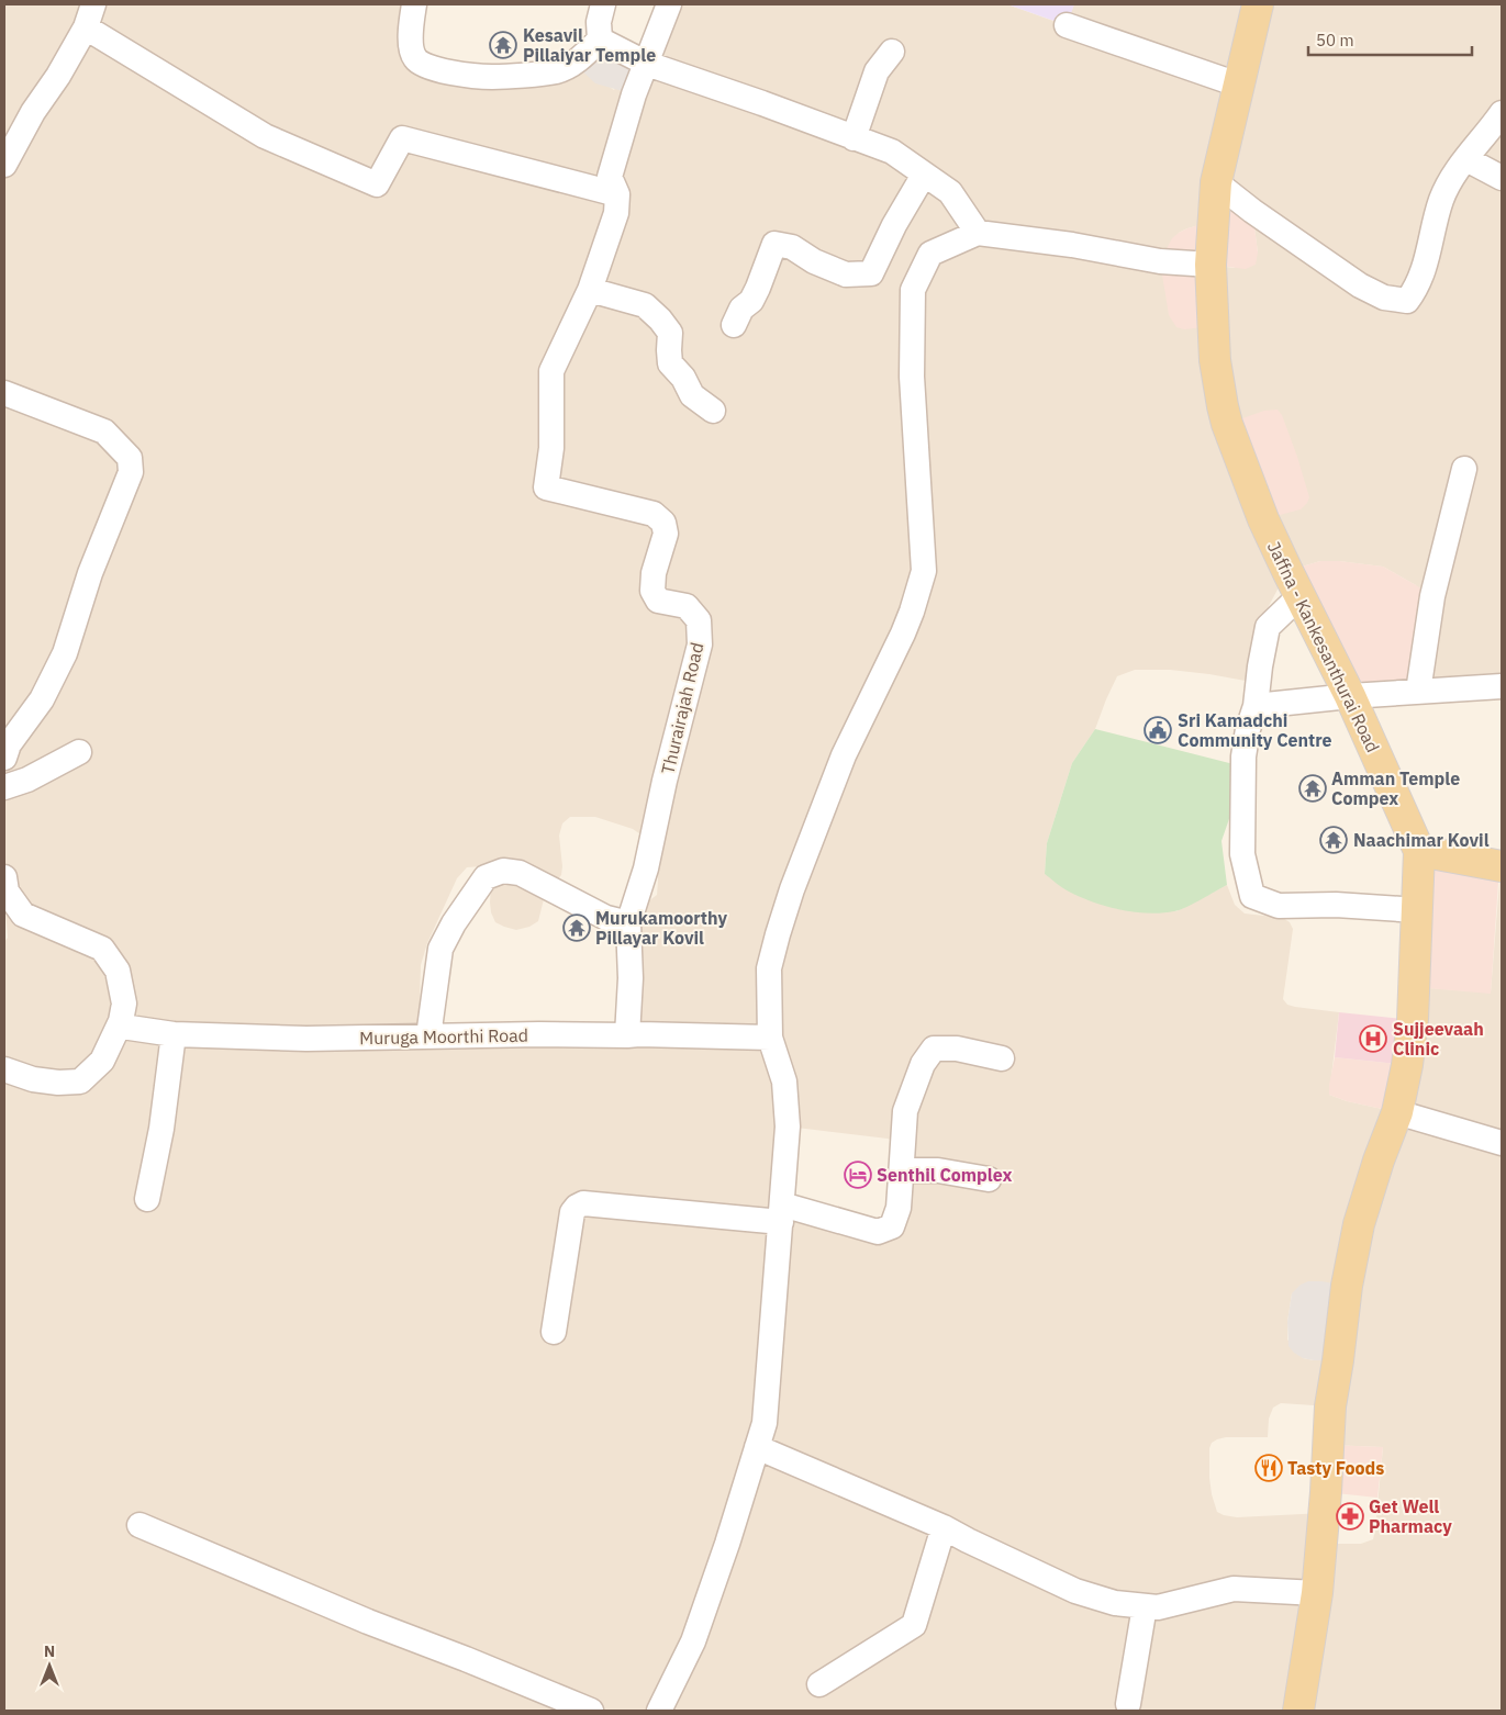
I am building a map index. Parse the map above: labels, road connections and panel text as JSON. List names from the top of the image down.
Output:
{
  "streets": {
    "main road": ["Jaffna - Kankesanthurai Road"],
    "street": ["Thurairajah Road", "Muruga Moorthi Road"]
  },
  "places": {
    "temple": [
      "Kesavil Pillaiyar Temple",
      "Amman Temple Compex",
      "Naachimar Kovil",
      "Murukamoorthy Pillayar Kovil"
    ],
    "public building": ["Sri Kamadchi Community Centre"],
    "hospital": ["Sujjeevaah Clinic"],
    "hotel": ["Senthil Complex"],
    "restaurant": ["Tasty Foods"],
    "pharmacy": ["Get Well Pharmacy"]
  },
  "scale_bar": "50 m",
  "north": "top"
}
